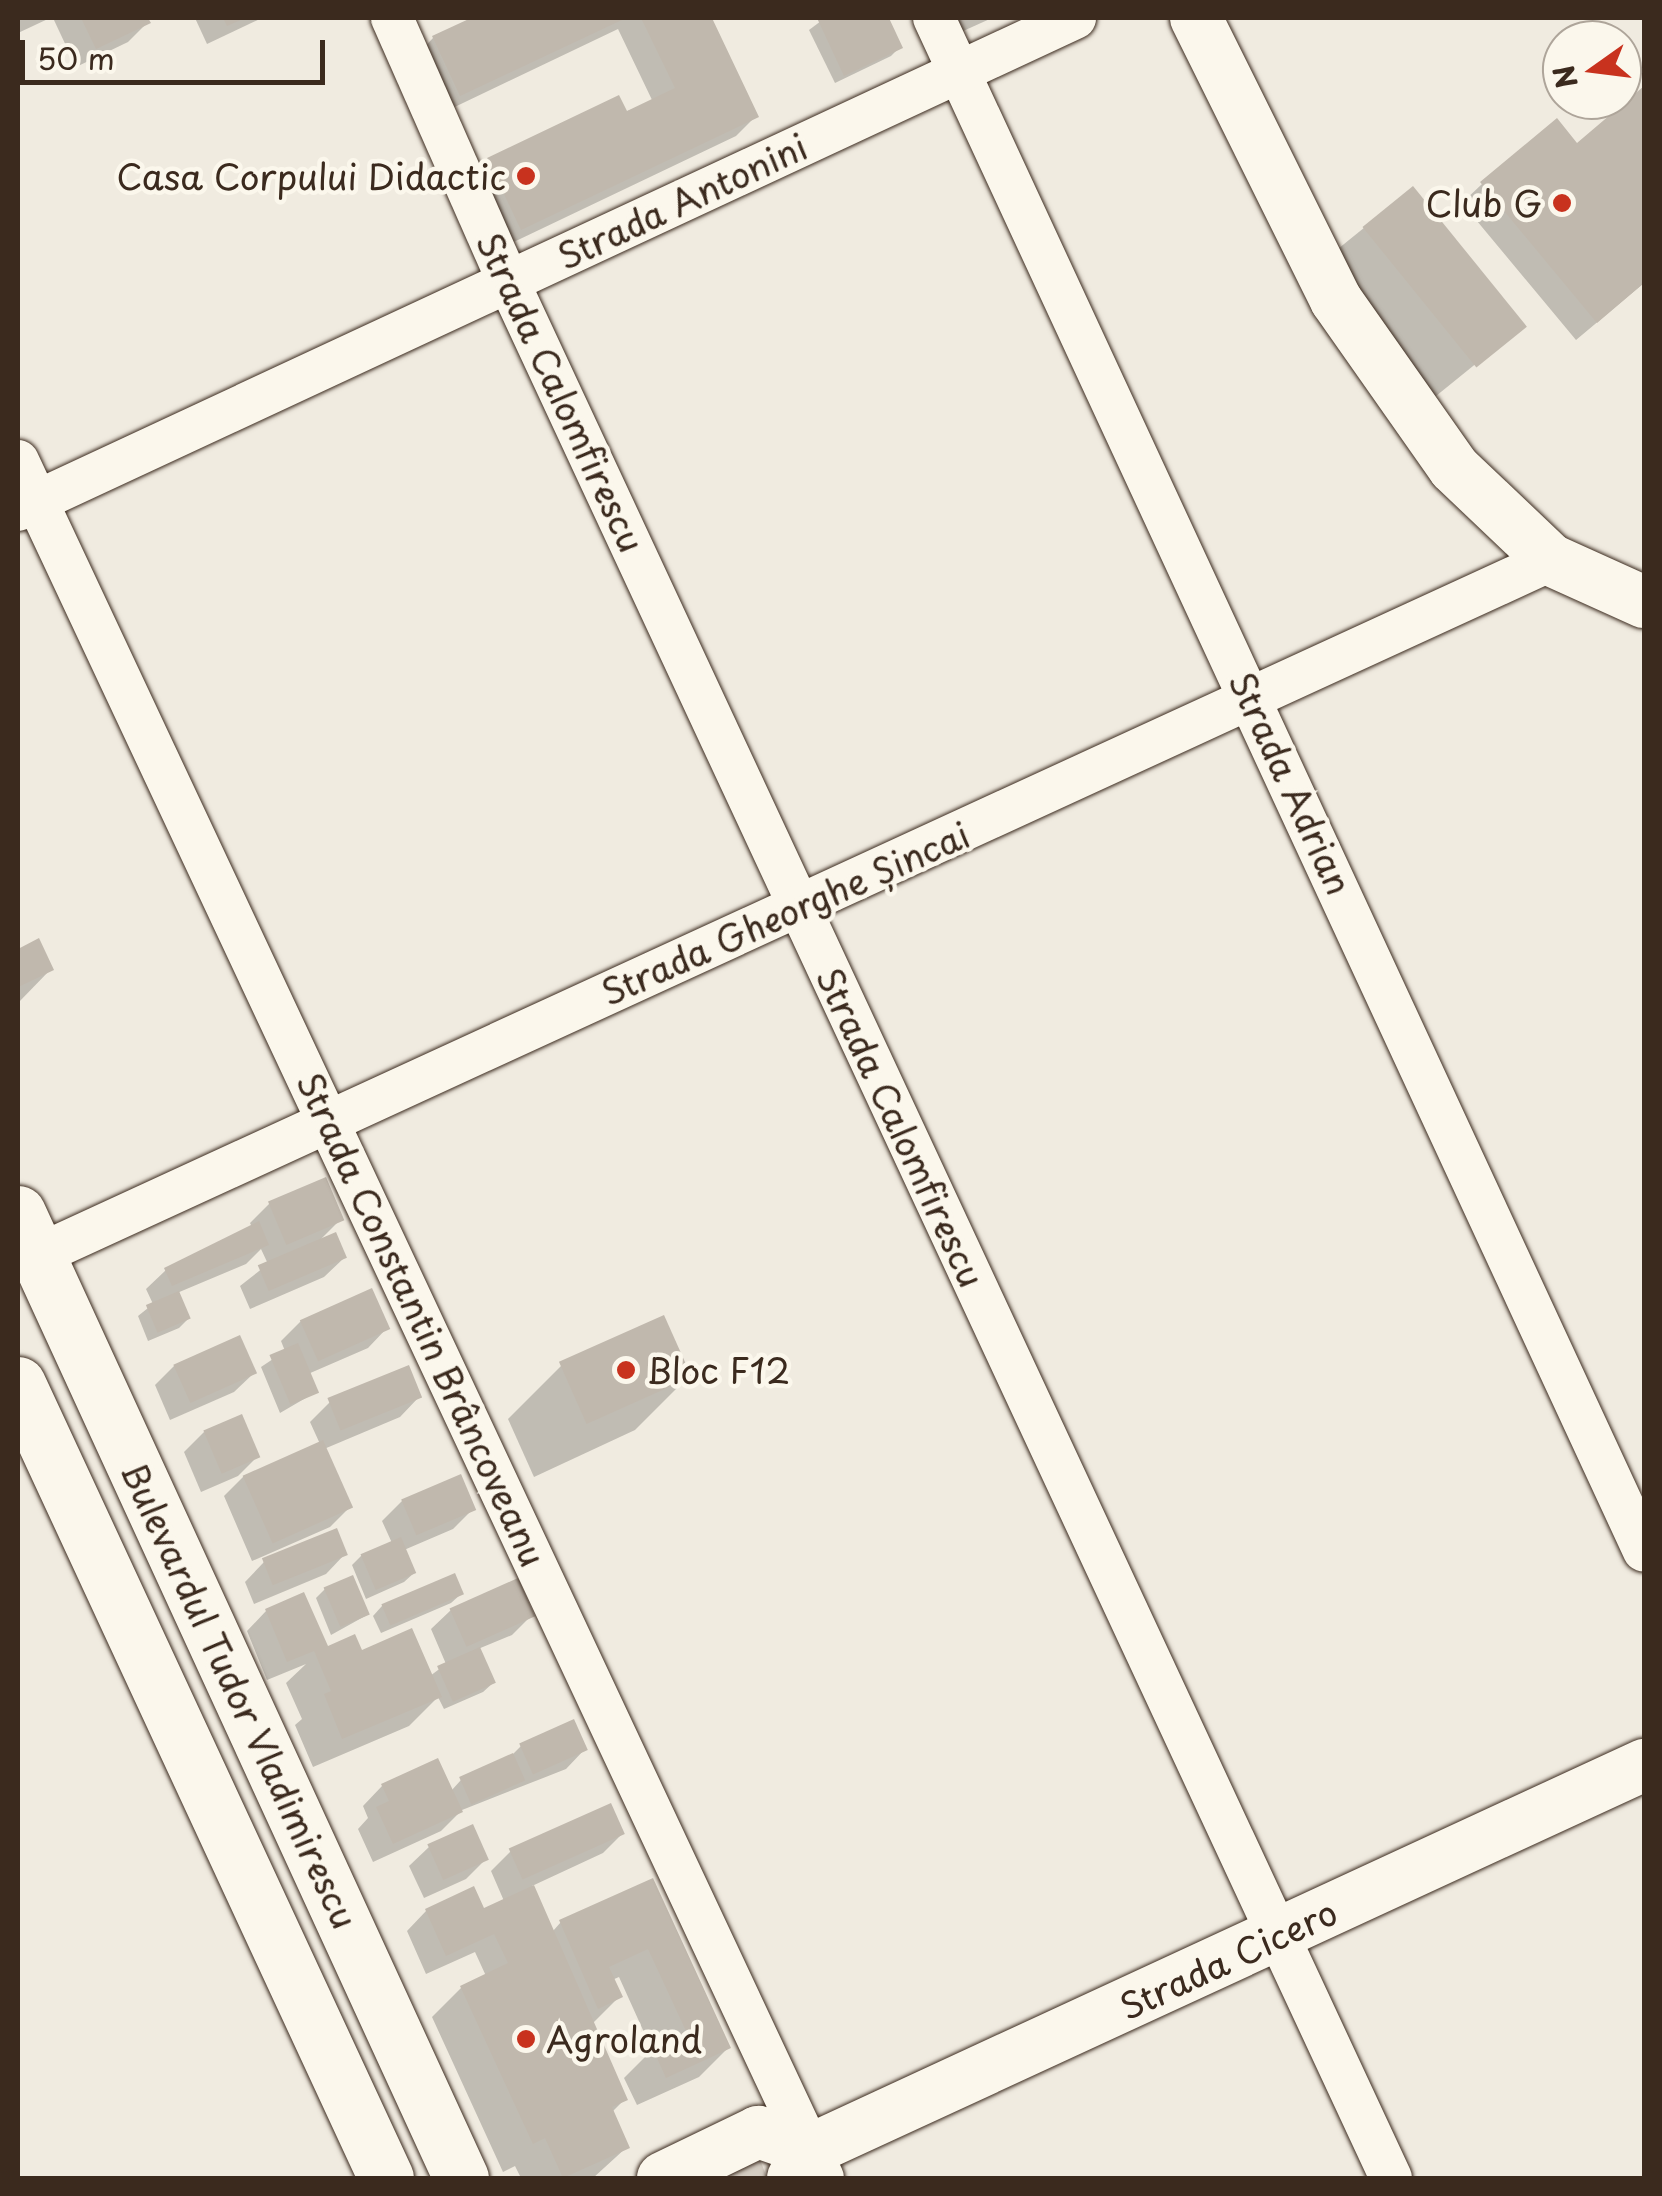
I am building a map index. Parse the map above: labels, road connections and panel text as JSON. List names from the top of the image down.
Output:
{
  "streets": {
    "main road": ["Bulevardul Tudor Vladimirescu"],
    "street": [
      "Strada Antonini",
      "Strada Calomfirescu",
      "Strada Adrian",
      "Strada Gheorghe Șincai",
      "Strada Constantin Brâncoveanu",
      "Strada Cicero"
    ]
  },
  "crossings": [
    ["Strada Antonini", "Strada Calomfirescu"],
    ["Strada Antonini", "Strada Adrian"],
    ["Strada Antonini", "Strada Constantin Brâncoveanu"],
    ["Strada Calomfirescu", "Strada Gheorghe Șincai"],
    ["Strada Calomfirescu", "Strada Cicero"],
    ["Strada Adrian", "Strada Gheorghe Șincai"],
    ["Strada Gheorghe Șincai", "Strada Constantin Brâncoveanu"],
    ["Strada Gheorghe Șincai", "Bulevardul Tudor Vladimirescu"],
    ["Strada Constantin Brâncoveanu", "Strada Cicero"]
  ],
  "places": [
    "Casa Corpului Didactic",
    "Club G",
    "Bloc F12",
    "Agroland"
  ],
  "scale_bar": "50 m",
  "north": "left"
}
